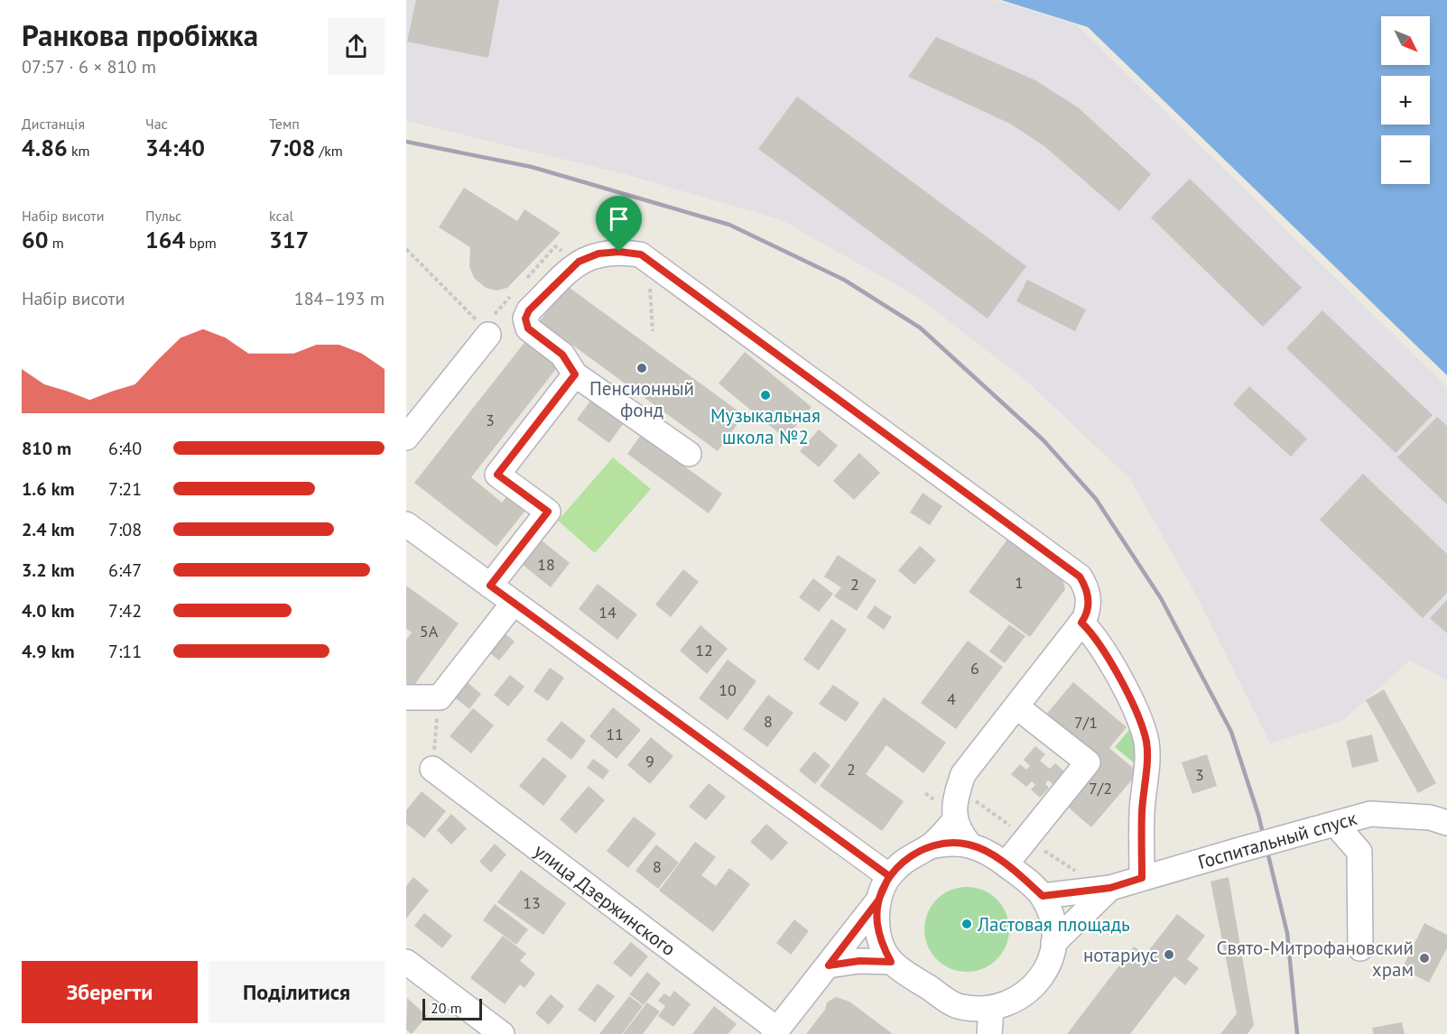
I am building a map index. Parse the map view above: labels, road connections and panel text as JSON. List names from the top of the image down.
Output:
{
  "streets": {
    "street": ["Госпитальный спуск", "улица Дзержинского"]
  },
  "places": [
    "Пенсионный фонд",
    "Музыкальная школа №2",
    "Ластовая площадь",
    "нотариус",
    "Свято-Митрофановский храм"
  ],
  "house_numbers": [
    "3",
    "18",
    "1",
    "2",
    "14",
    "5А",
    "12",
    "6",
    "10",
    "4",
    "8",
    "7/1",
    "11",
    "9",
    "2",
    "3",
    "7/2",
    "8",
    "13"
  ],
  "scale_bar": "20 m",
  "north": "bottom right",
  "page": {
    "heading": ["Ранкова пробіжка", "07:57 · 6 × 810 m"],
    "map_buttons": ["+", "−"],
    "stats": [
      ["Дистанція", "4.86 km"],
      ["Час", "34:40"],
      ["Темп", "7:08 /km"],
      ["Набір висоти", "60 m"],
      ["Пульс", "164 bpm"],
      ["kcal", "317"]
    ],
    "chart": ["Набір висоти", "184–193 m"],
    "list": [
      {
        "name": "810 m",
        "note": "6:40"
      },
      {
        "name": "1.6 km",
        "note": "7:21"
      },
      {
        "name": "2.4 km",
        "note": "7:08"
      },
      {
        "name": "3.2 km",
        "note": "6:47"
      },
      {
        "name": "4.0 km",
        "note": "7:42"
      },
      {
        "name": "4.9 km",
        "note": "7:11"
      }
    ],
    "buttons": ["Зберегти", "Поділитися"],
    "scale": "20 m"
  }
}
